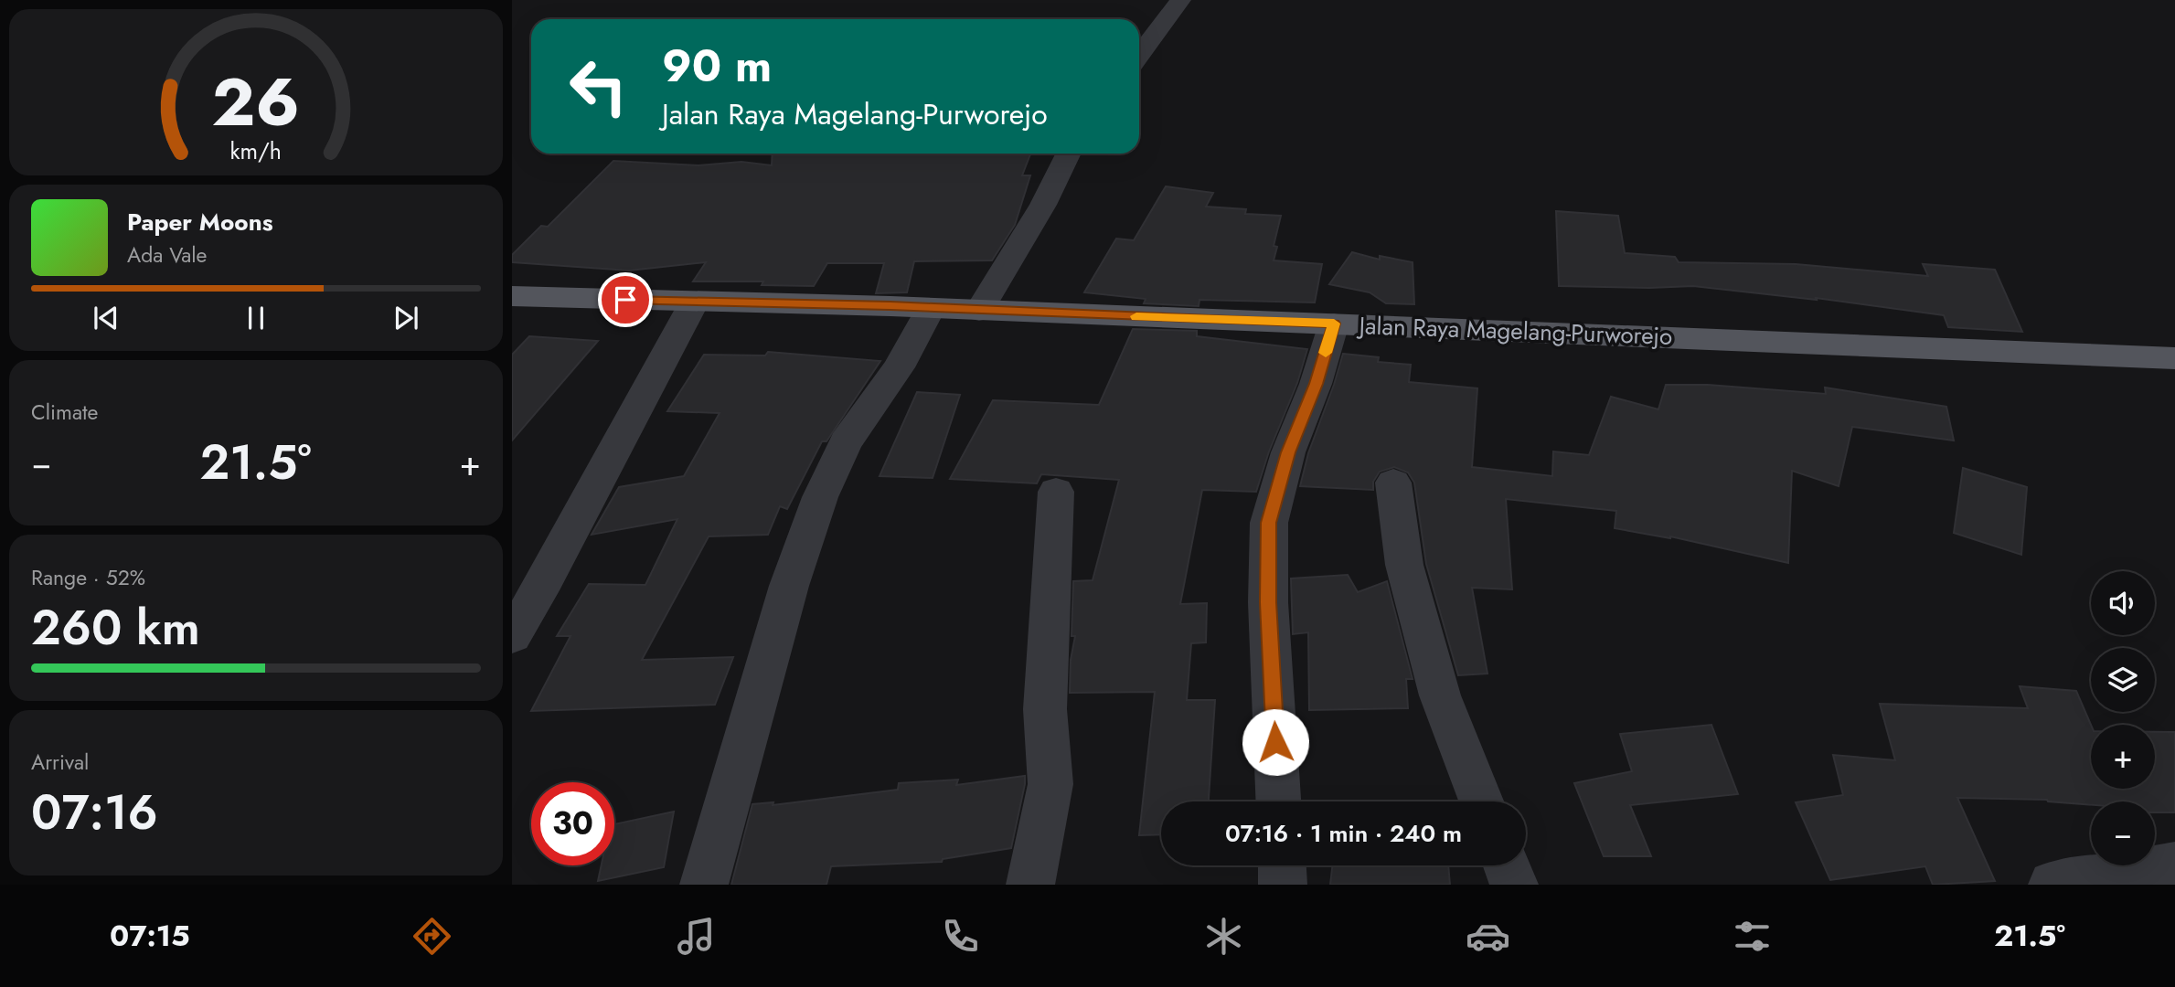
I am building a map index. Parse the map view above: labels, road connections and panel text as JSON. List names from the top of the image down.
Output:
{
  "streets": {
    "main road": ["Jalan Raya Magelang-Purworejo"]
  },
  "page": {
    "turn": ["90 m", "Jalan Raya Magelang-Purworejo"],
    "song": ["Paper Moons", "Ada Vale"],
    "tile": [
      "Climate",
      ["Range · 52%", "260 km"],
      ["Arrival", "07:16"]
    ],
    "heat": ["−", "21.5°", "+"],
    "map_buttons": ["+", "−"],
    "limit": "30",
    "trip": "07:16 · 1 min · 240 m",
    "tabs": ["07:15", "21.5°"],
    "gauge": ["26", "km/h"]
  }
}
